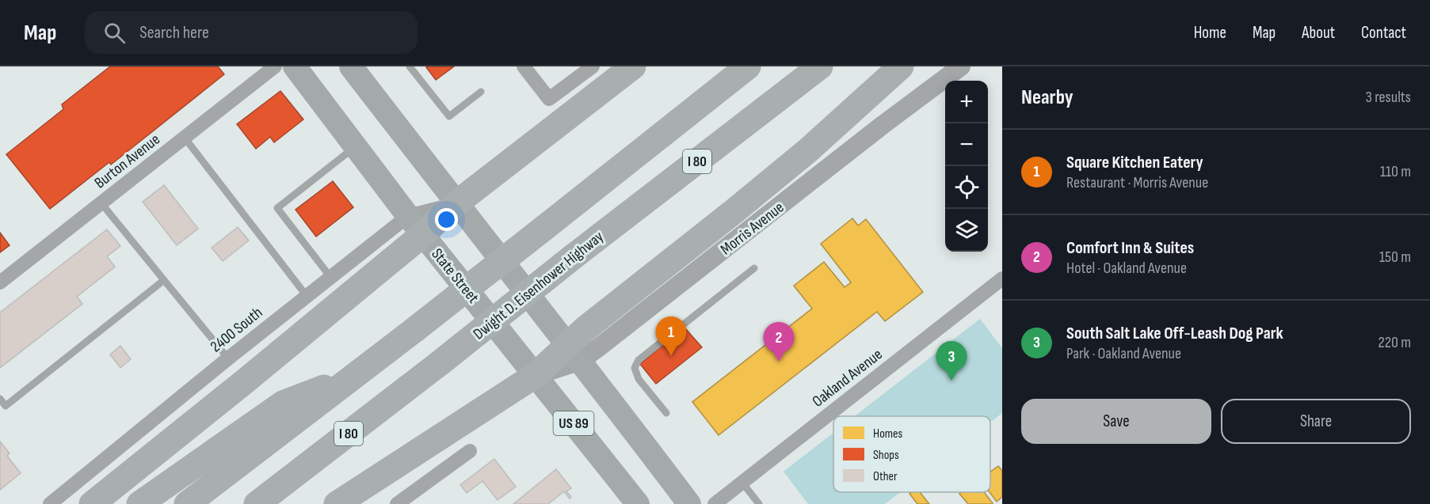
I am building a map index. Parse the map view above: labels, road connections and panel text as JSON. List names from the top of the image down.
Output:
{
  "streets": {
    "highway": ["I 80", "Dwight D. Eisenhower Highway"],
    "main road": ["State Street", "US 89"],
    "street": [
      "Burton Avenue",
      "Morris Avenue",
      "2400 South",
      "Oakland Avenue"
    ]
  },
  "crossings": [
    ["Morris Avenue", "US 89"],
    ["State Street", "2400 South"]
  ],
  "legend": ["Homes", "Shops", "Other"],
  "page": {
    "header": "Map",
    "search": "Search here",
    "nav": [
      "Home",
      "Map",
      "About",
      "Contact"
    ],
    "heading": ["Nearby", "3 results"],
    "map_buttons": ["+", "−"],
    "list": [
      {
        "mark": "1",
        "name": "Square Kitchen Eatery",
        "note": "Restaurant · Morris Avenue",
        "value": "110 m"
      },
      {
        "mark": "2",
        "name": "Comfort Inn & Suites",
        "note": "Hotel · Oakland Avenue",
        "value": "150 m"
      },
      {
        "mark": "3",
        "name": "South Salt Lake Off-Leash Dog Park",
        "note": "Park · Oakland Avenue",
        "value": "220 m"
      }
    ],
    "pins": ["1", "2", "3"],
    "buttons": ["Save", "Share"]
  }
}
